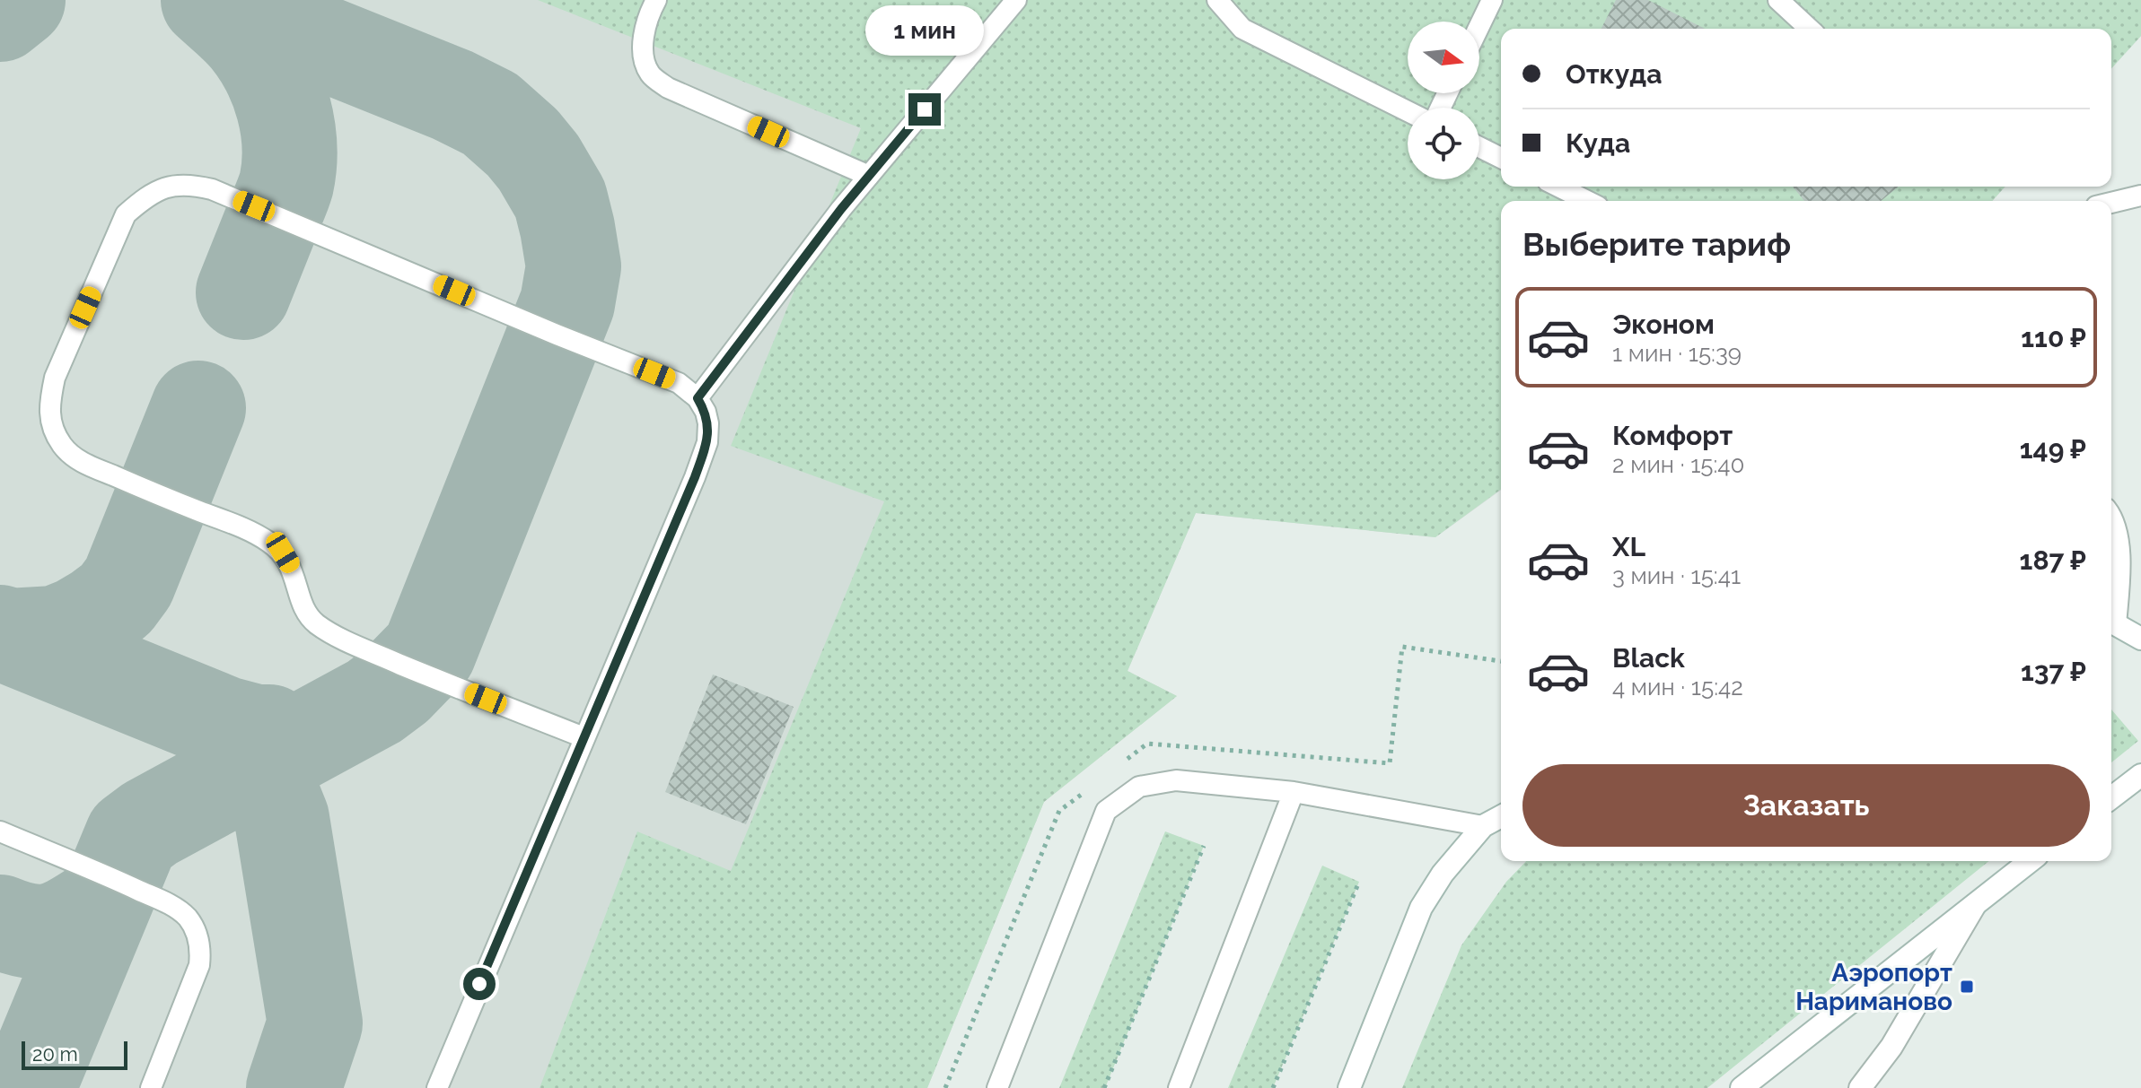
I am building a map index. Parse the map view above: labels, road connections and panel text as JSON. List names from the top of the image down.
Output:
{
  "places": {
    "transit": ["Аэропорт Нариманово"]
  },
  "scale_bar": "20 m",
  "north": "right",
  "page": {
    "bubble": "1 мин",
    "banner": ["Откуда", "Куда"],
    "heading": "Выберите тариф",
    "list": [
      {
        "name": "Эконом",
        "note": "1 мин · 15:39",
        "value": "110 ₽"
      },
      {
        "name": "Комфорт",
        "note": "2 мин · 15:40",
        "value": "149 ₽"
      },
      {
        "name": "XL",
        "note": "3 мин · 15:41",
        "value": "187 ₽"
      },
      {
        "name": "Black",
        "note": "4 мин · 15:42",
        "value": "137 ₽"
      }
    ],
    "buttons": "Заказать",
    "scale": "20 m"
  }
}
